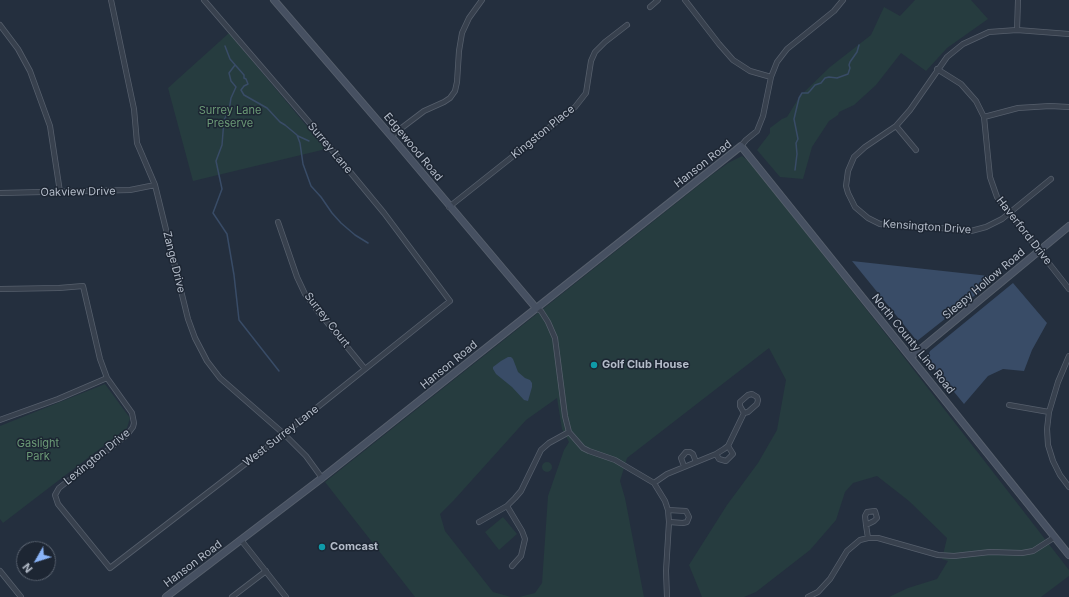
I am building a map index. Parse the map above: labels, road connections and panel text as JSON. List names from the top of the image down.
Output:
{
  "streets": {
    "street": [
      "Kingston Place",
      "Edgewood Road",
      "Surrey Lane",
      "Hanson Road",
      "Oakview Drive",
      "Kensington Drive",
      "Haverford Drive",
      "Zange Drive",
      "Sleepy Hollow Road",
      "Surrey Court",
      "North County Line Road",
      "West Surrey Lane",
      "Lexington Drive"
    ]
  },
  "crossings": [
    ["Kingston Place", "Edgewood Road"],
    ["Edgewood Road", "Hanson Road"],
    ["Surrey Lane", "West Surrey Lane"],
    ["Hanson Road", "Zange Drive"],
    ["Hanson Road", "North County Line Road"],
    ["Oakview Drive", "Zange Drive"],
    ["Kensington Drive", "Haverford Drive"],
    ["Haverford Drive", "Sleepy Hollow Road"],
    ["Zange Drive", "West Surrey Lane"],
    ["Sleepy Hollow Road", "North County Line Road"],
    ["Surrey Court", "West Surrey Lane"],
    ["West Surrey Lane", "Lexington Drive"]
  ],
  "parks": ["Surrey Lane Preserve", "Gaslight Park"],
  "places": ["Golf Club House", "Comcast"],
  "north": "bottom left"
}
